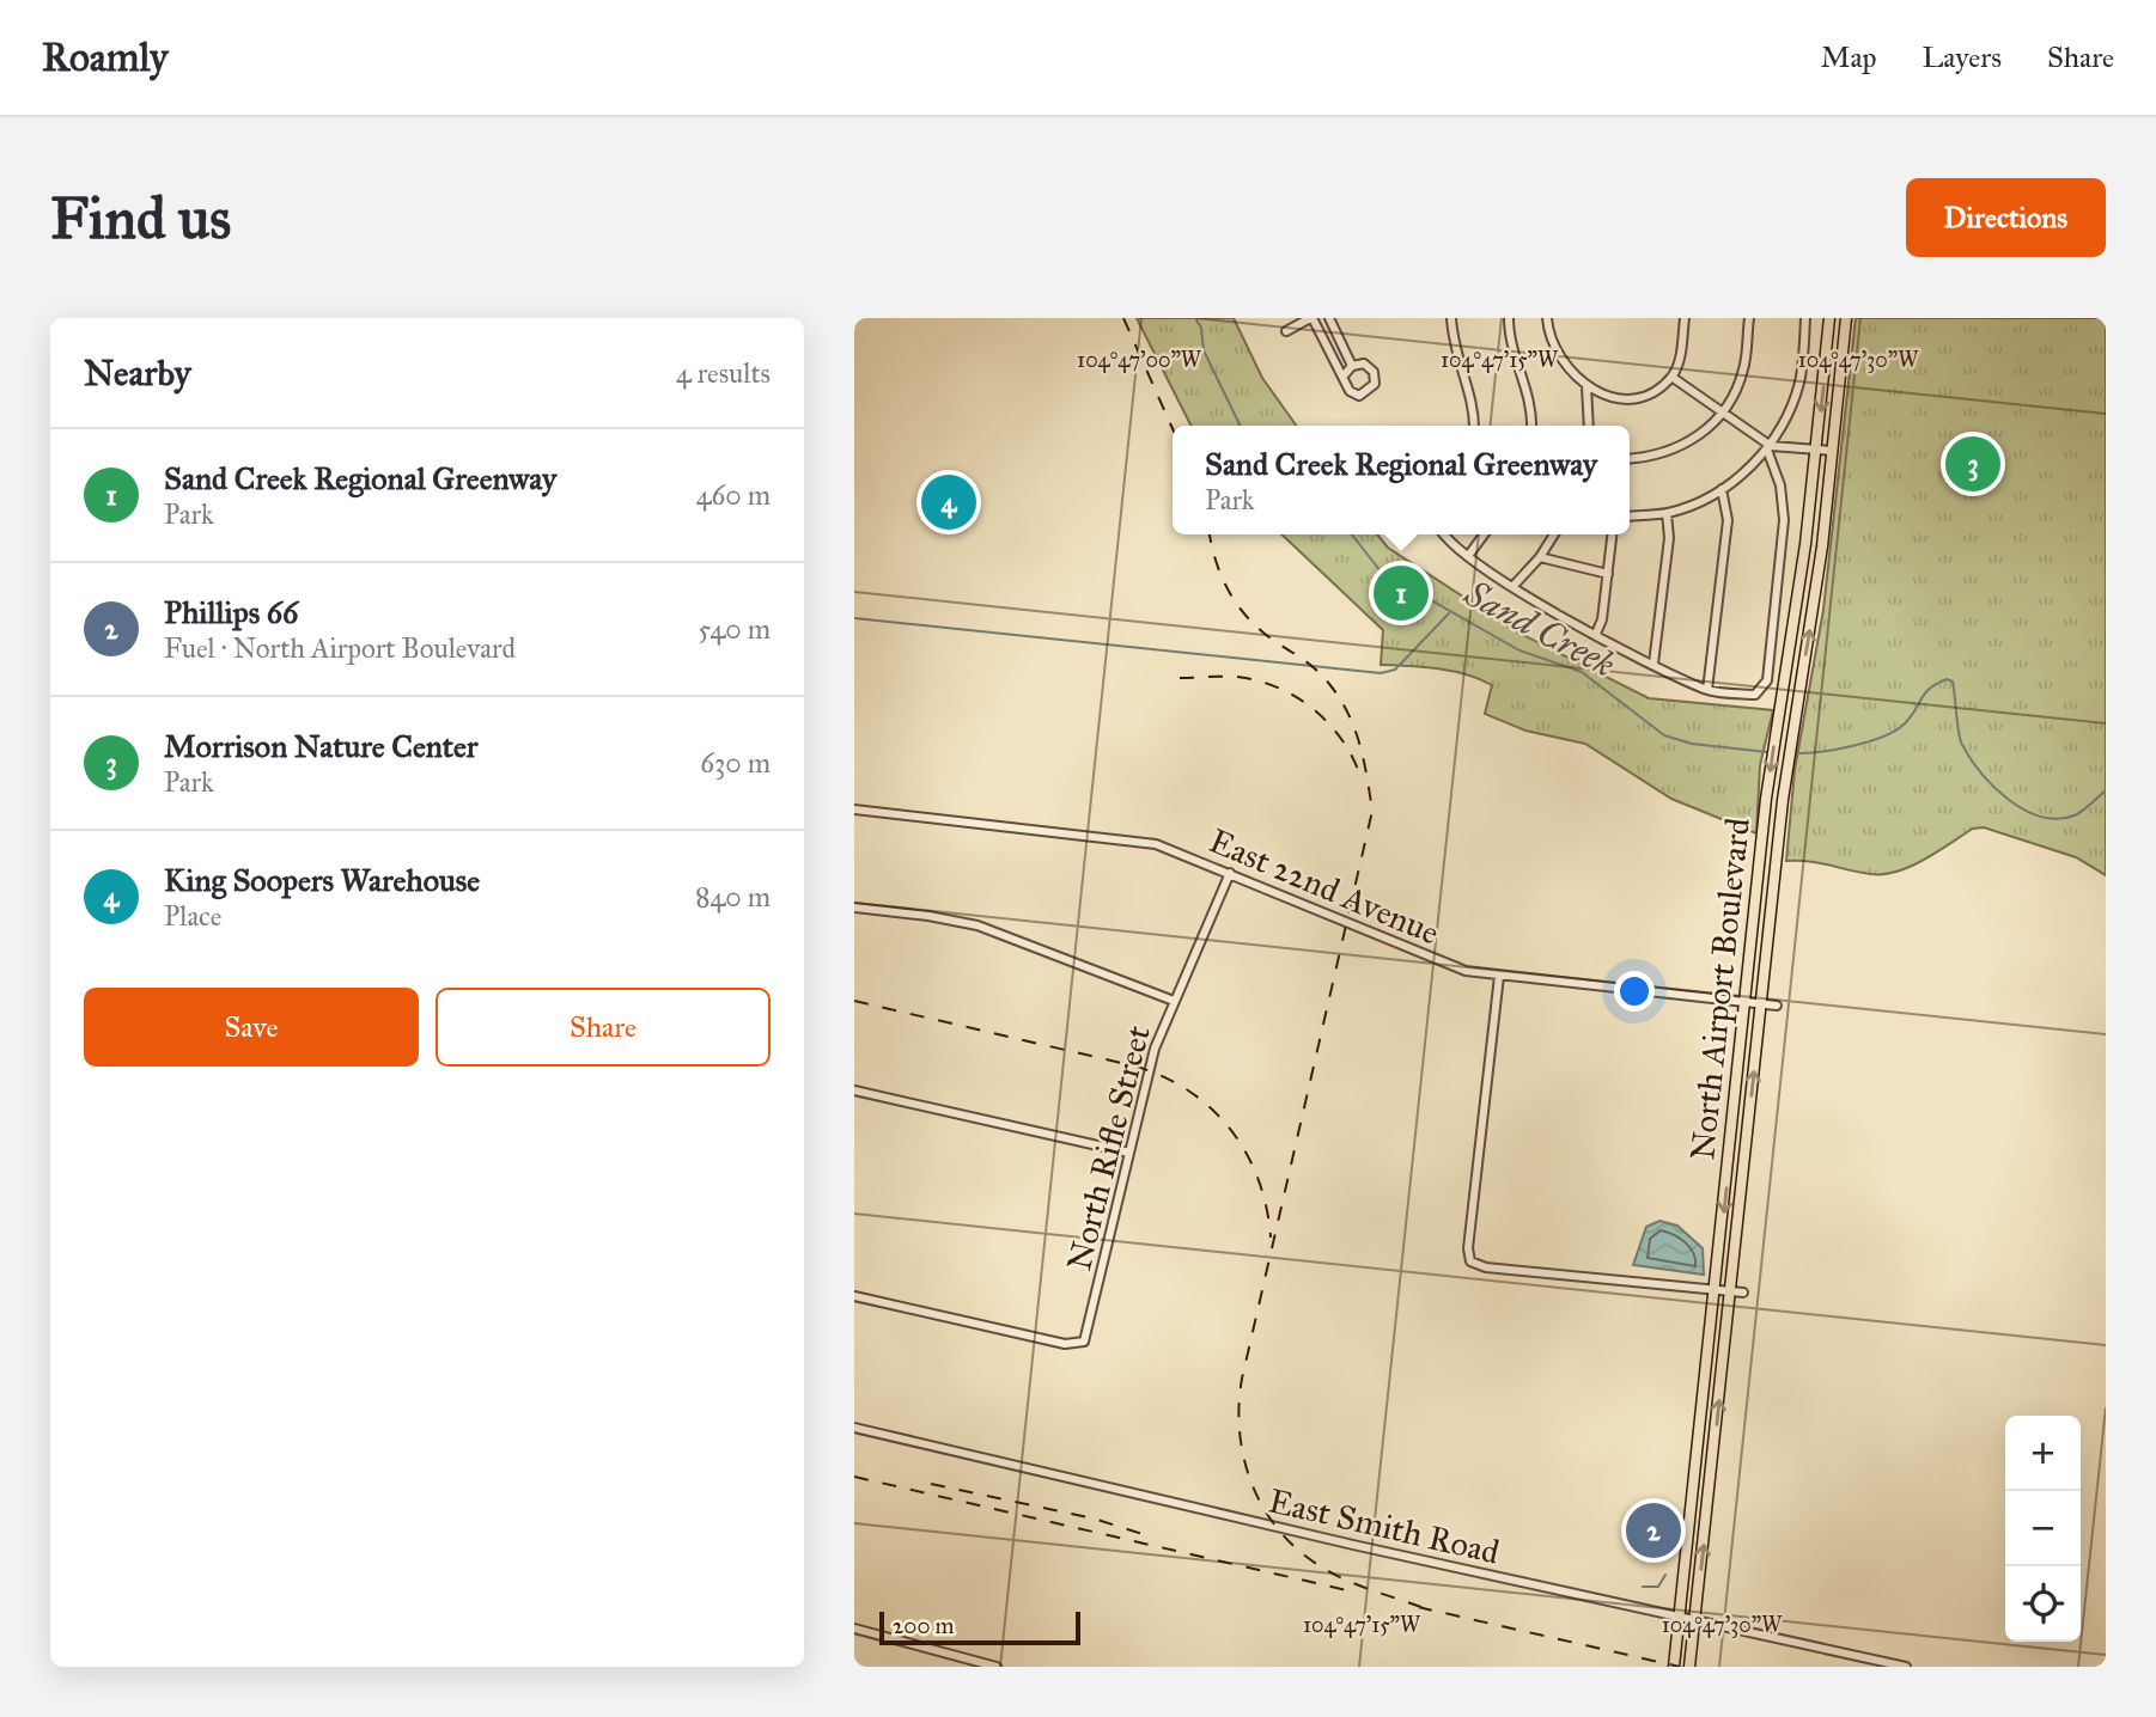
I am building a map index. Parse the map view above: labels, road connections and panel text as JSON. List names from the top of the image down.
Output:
{
  "streets": {
    "main road": ["North Airport Boulevard"],
    "street": ["East 22nd Avenue", "North Rifle Street", "East Smith Road"]
  },
  "crossings": [
    ["East 22nd Avenue", "North Airport Boulevard"],
    ["East 22nd Avenue", "North Rifle Street"],
    ["North Airport Boulevard", "East Smith Road"]
  ],
  "water": ["Sand Creek"],
  "scale_bar": "200 m",
  "page": {
    "header": "Roamly",
    "nav": ["Map", "Layers", "Share"],
    "buttons": [
      "Directions",
      ["Save", "Share"]
    ],
    "title": "Find us",
    "heading": ["Nearby", "4 results"],
    "popup": ["Sand Creek Regional Greenway", "Park"],
    "list": [
      {
        "mark": "1",
        "name": "Sand Creek Regional Greenway",
        "note": "Park",
        "value": "460 m"
      },
      {
        "mark": "2",
        "name": "Phillips 66",
        "note": "Fuel · North Airport Boulevard",
        "value": "540 m"
      },
      {
        "mark": "3",
        "name": "Morrison Nature Center",
        "note": "Park",
        "value": "630 m"
      },
      {
        "mark": "4",
        "name": "King Soopers Warehouse",
        "note": "Place",
        "value": "840 m"
      }
    ],
    "pins": [
      "3",
      "4",
      "1",
      "2"
    ],
    "map_buttons": ["+", "−"],
    "scale": "200 m"
  },
  "coordinates": ["104°47'00\"W", "104°47'15\"W", "104°47'30\"W"]
}
